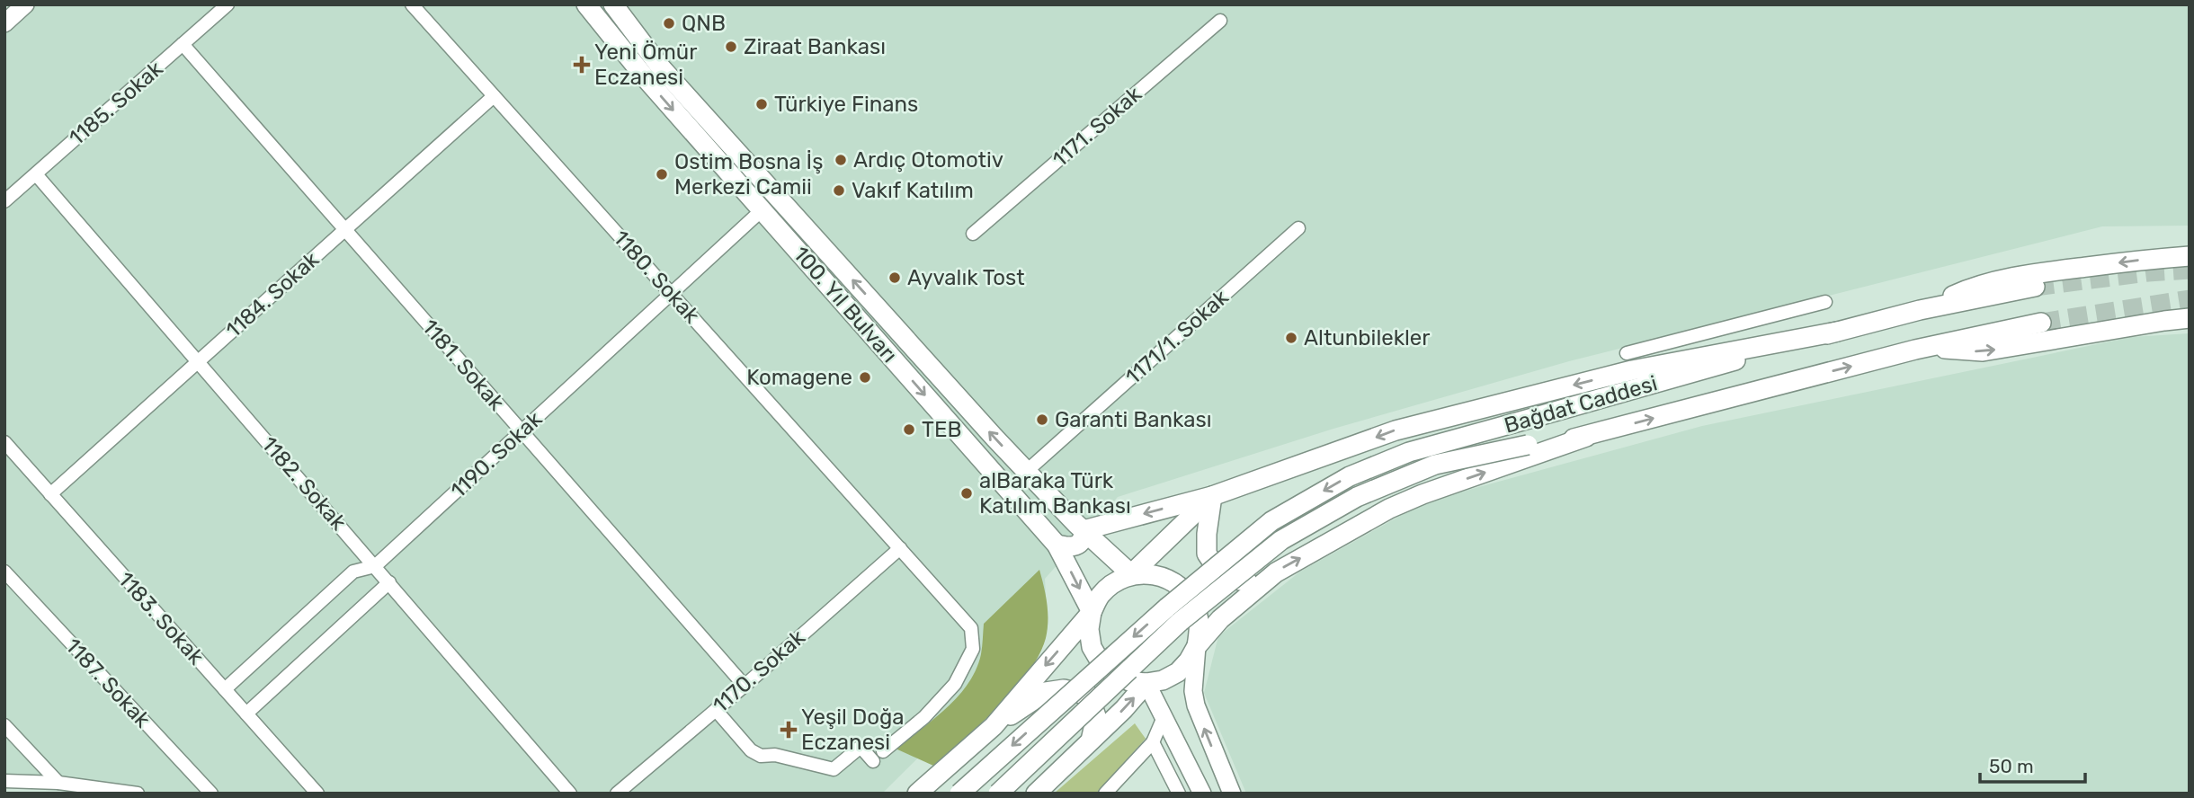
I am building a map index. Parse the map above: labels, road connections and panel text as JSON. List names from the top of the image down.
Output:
{
  "streets": {
    "main road": ["100. Yıl Bulvarı", "Bağdat Caddesi"],
    "street": [
      "1185. Sokak",
      "1171. Sokak",
      "1180. Sokak",
      "1184. Sokak",
      "1171/1. Sokak",
      "1181. Sokak",
      "1190. Sokak",
      "1182. Sokak",
      "1183. Sokak",
      "1170. Sokak",
      "1187. Sokak"
    ]
  },
  "crossings": [
    ["1185. Sokak", "1181. Sokak"],
    ["1185. Sokak", "1182. Sokak"],
    ["1180. Sokak", "1184. Sokak"],
    ["1180. Sokak", "1190. Sokak"],
    ["1180. Sokak", "1170. Sokak"],
    ["1184. Sokak", "1181. Sokak"],
    ["1184. Sokak", "1182. Sokak"],
    ["1184. Sokak", "1183. Sokak"],
    ["100. Yıl Bulvarı", "1171/1. Sokak"],
    ["100. Yıl Bulvarı", "1190. Sokak"],
    ["1181. Sokak", "1190. Sokak"],
    ["1181. Sokak", "1170. Sokak"],
    ["1190. Sokak", "1182. Sokak"],
    ["1190. Sokak", "1183. Sokak"]
  ],
  "places": {
    "other": [
      "QNB",
      "Ziraat Bankası",
      "Türkiye Finans",
      "Ardıç Otomotiv",
      "Ostim Bosna İş Merkezi Camii",
      "Vakıf Katılım",
      "Ayvalık Tost",
      "Altunbilekler",
      "Komagene",
      "Garanti Bankası",
      "TEB",
      "alBaraka Türk Katılım Bankası"
    ],
    "health": ["Yeni Ömür Eczanesi", "Yeşil Doğa Eczanesi"]
  },
  "scale_bar": "50 m"
}
